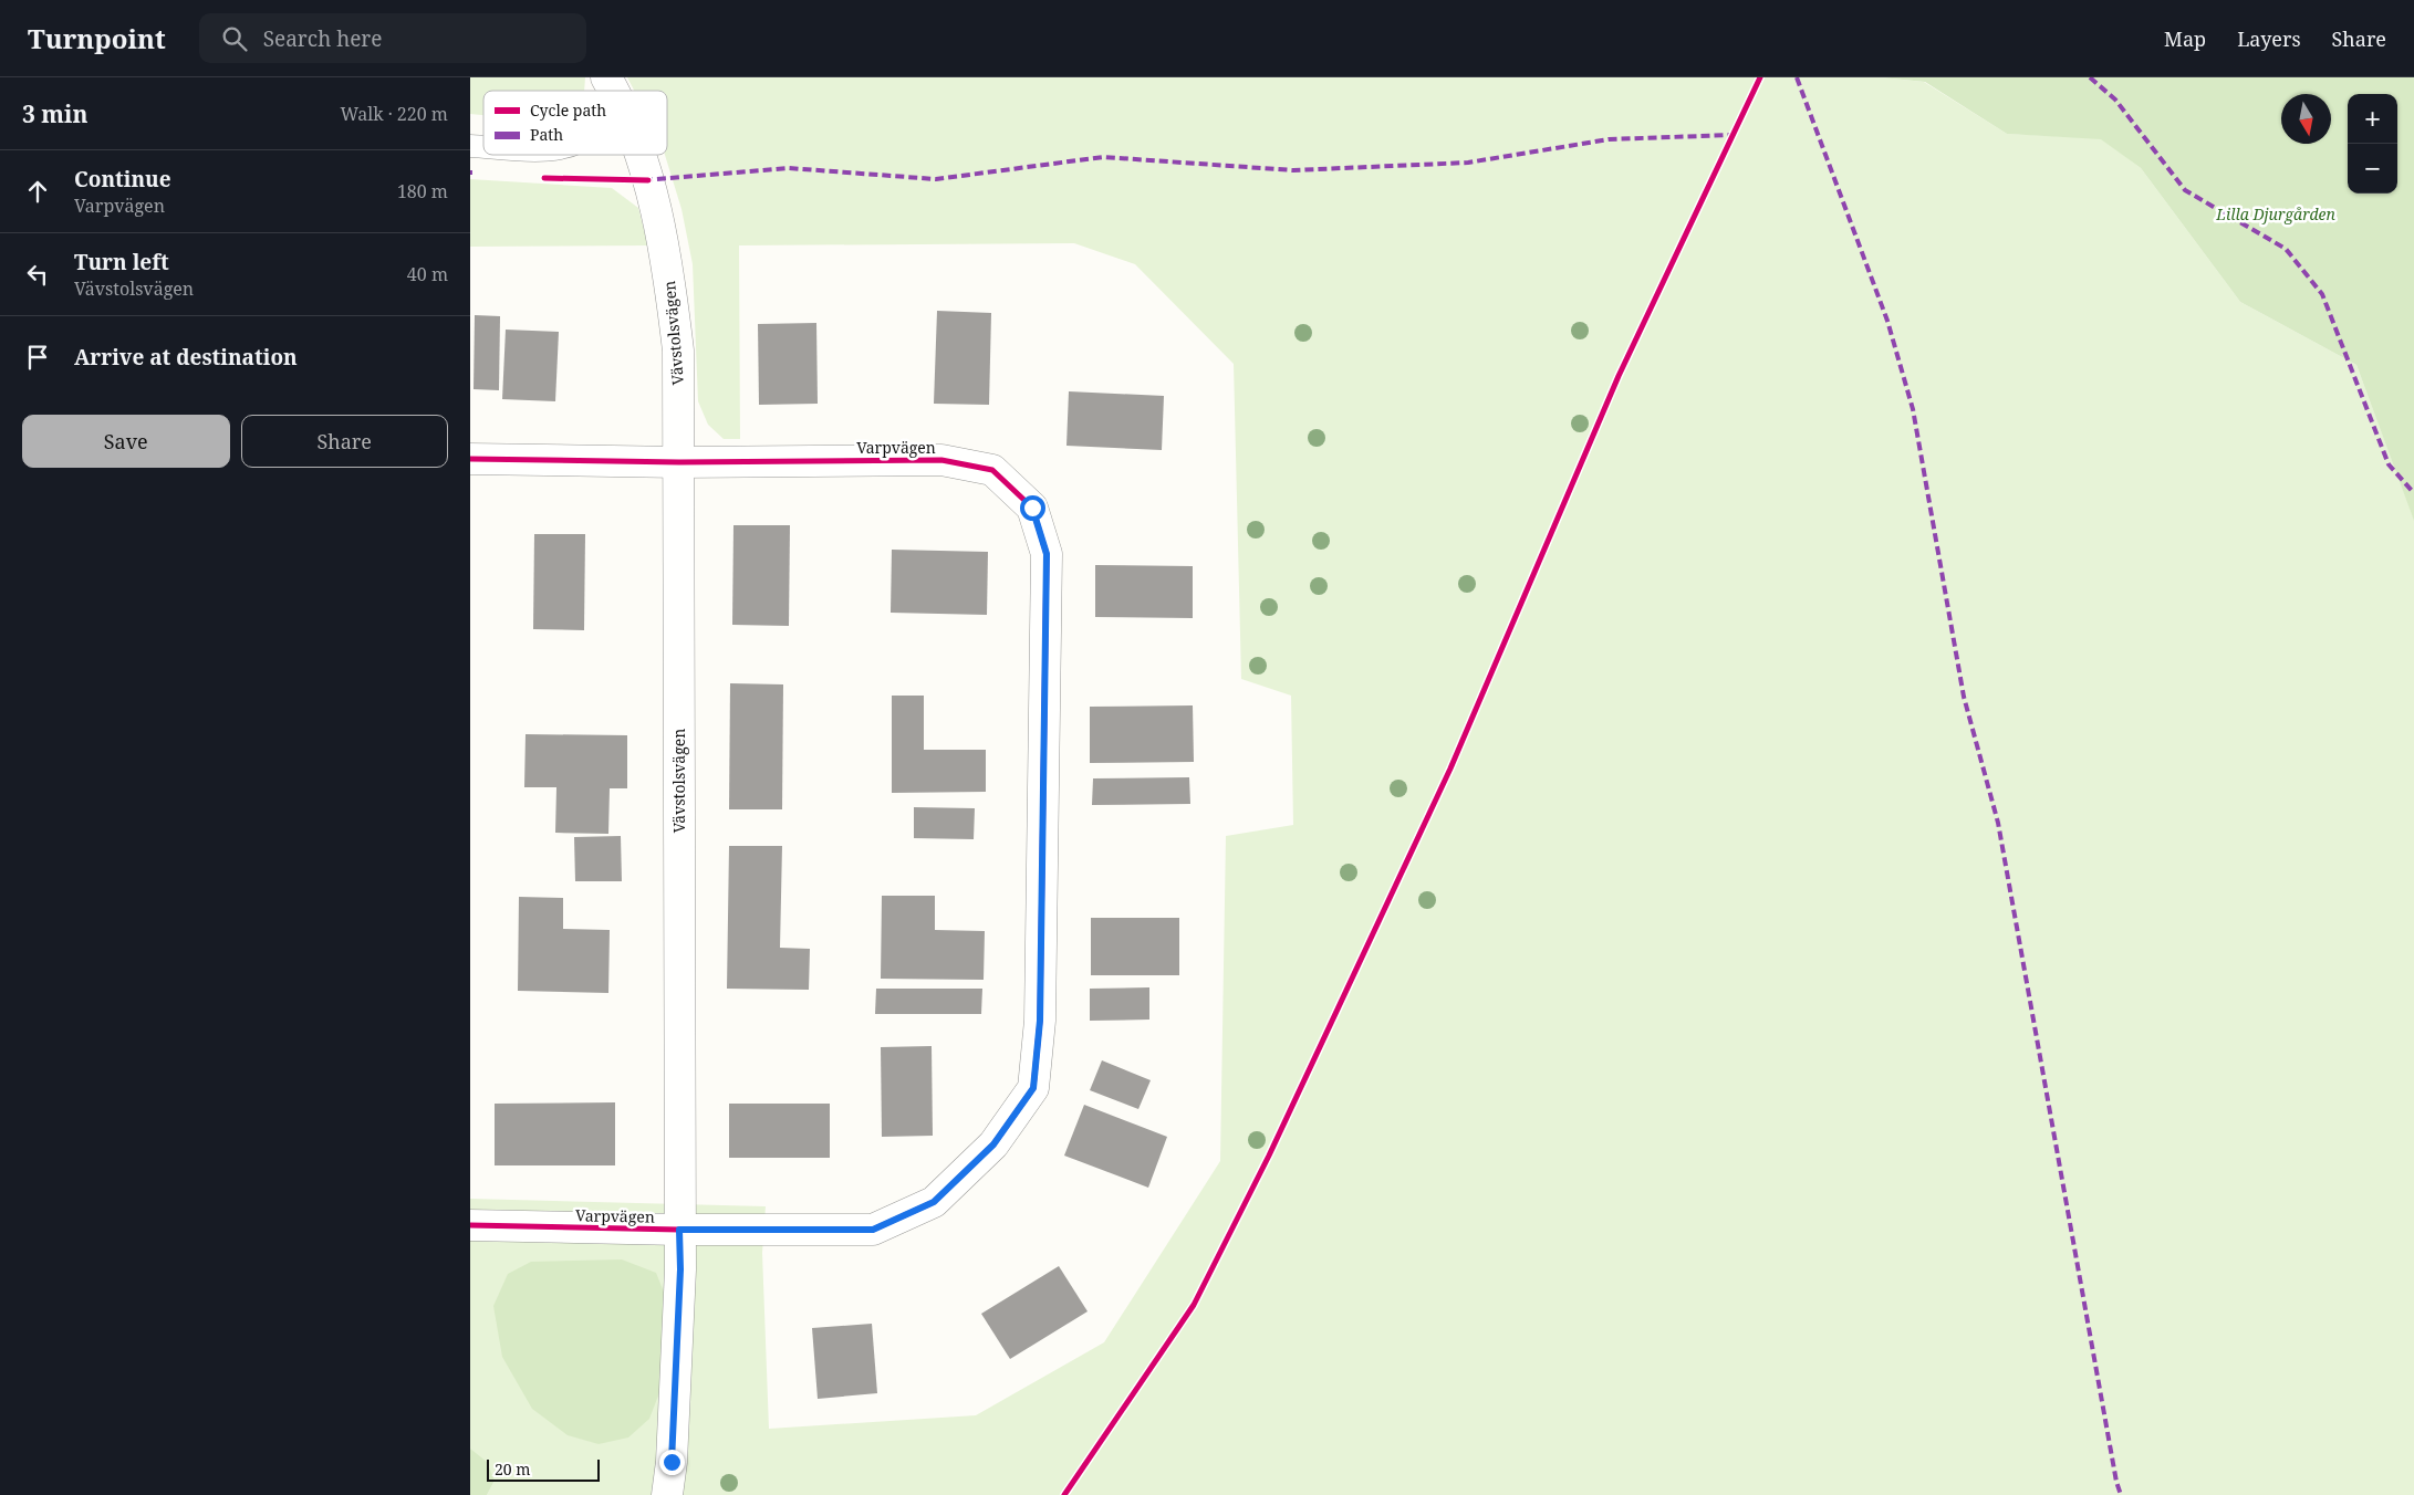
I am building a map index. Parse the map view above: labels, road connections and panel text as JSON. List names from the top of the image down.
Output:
{
  "streets": {
    "street": ["Vävstolsvägen", "Varpvägen"]
  },
  "crossings": [
    ["Vävstolsvägen", "Varpvägen"]
  ],
  "parks": ["Lilla Djurgården"],
  "legend": ["Cycle path", "Path"],
  "scale_bar": "20 m",
  "north": "bottom",
  "page": {
    "header": "Turnpoint",
    "search": "Search here",
    "nav": ["Map", "Layers", "Share"],
    "heading": ["3 min", "Walk · 220 m"],
    "map_buttons": ["+", "−"],
    "list": [
      ["Continue", "Varpvägen", "180 m"],
      ["Turn left", "Vävstolsvägen", "40 m"],
      "Arrive at destination"
    ],
    "buttons": ["Save", "Share"],
    "scale": "20 m"
  }
}
